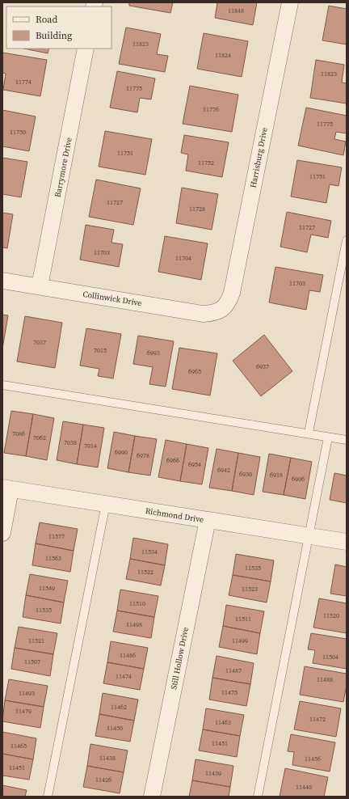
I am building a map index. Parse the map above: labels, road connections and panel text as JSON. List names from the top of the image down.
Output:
{
  "streets": {
    "street": [
      "Harrisburg Drive",
      "Barrymore Drive",
      "Collinwick Drive",
      "Richmond Drive",
      "Still Hollow Drive"
    ]
  },
  "crossings": [
    ["Harrisburg Drive", "Collinwick Drive"],
    ["Barrymore Drive", "Collinwick Drive"],
    ["Richmond Drive", "Still Hollow Drive"]
  ],
  "house_numbers": [
    "11848",
    "11823",
    "11824",
    "11823",
    "11774",
    "11775",
    "11776",
    "11775",
    "11750",
    "11751",
    "11752",
    "11751",
    "11727",
    "11728",
    "11727",
    "11703",
    "11704",
    "11703",
    "7037",
    "7015",
    "6993",
    "6937",
    "6965",
    "7086",
    "7062",
    "7038",
    "7014",
    "6990",
    "6978",
    "6966",
    "6954",
    "6942",
    "6930",
    "6918",
    "6906",
    "11577",
    "11534",
    "11563",
    "11535",
    "11522",
    "11549",
    "11523",
    "11510",
    "11535",
    "11520",
    "11511",
    "11498",
    "11521",
    "11499",
    "11486",
    "11504",
    "11507",
    "11487",
    "11474",
    "11488",
    "11475",
    "11493",
    "11462",
    "11479",
    "11472",
    "11463",
    "11450",
    "11451",
    "11465",
    "11438",
    "11456",
    "11451",
    "11439",
    "11426",
    "11440"
  ],
  "legend": ["Road", "Building"]
}
